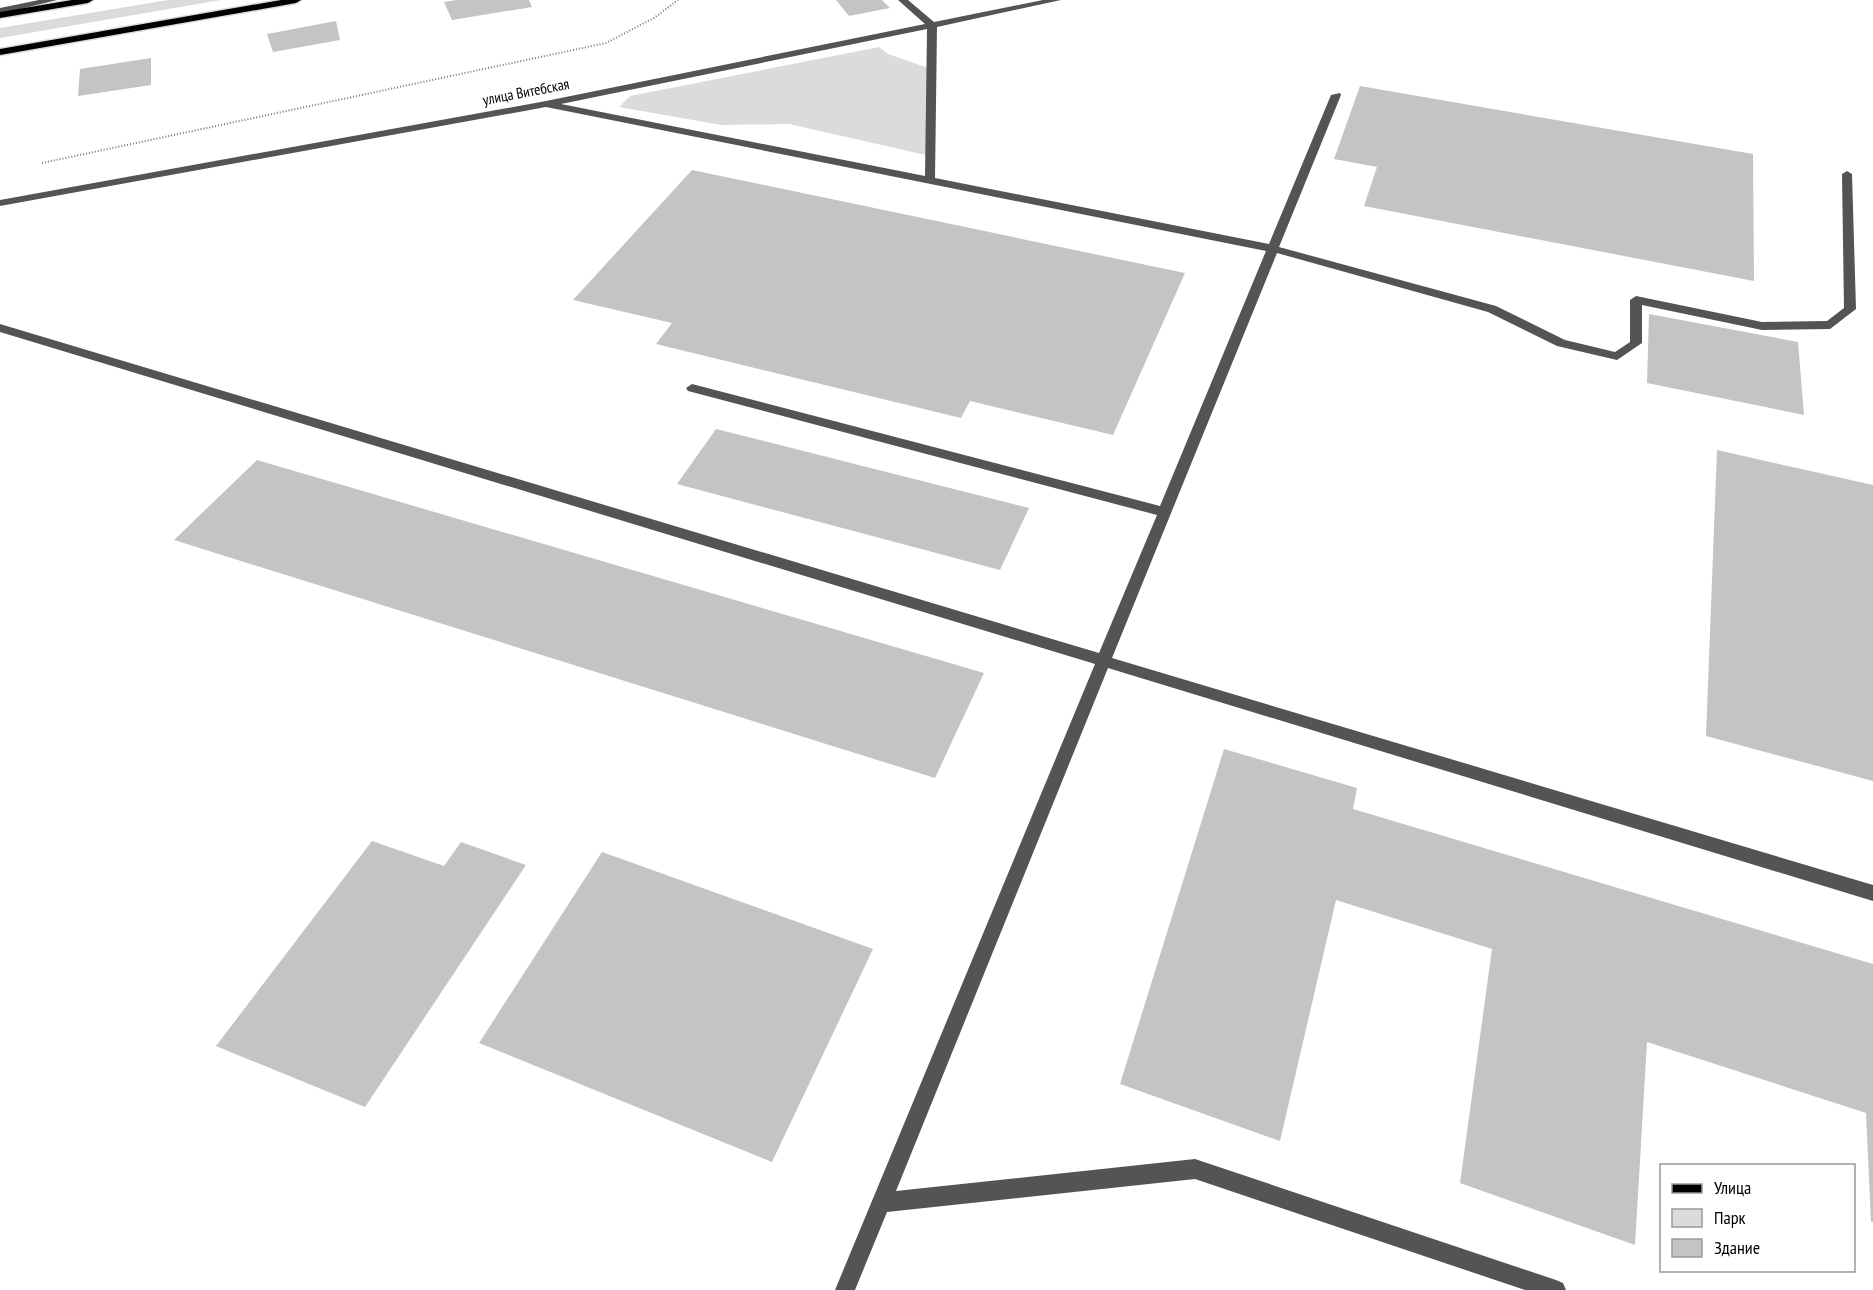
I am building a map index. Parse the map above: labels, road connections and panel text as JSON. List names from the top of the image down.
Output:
{
  "streets": {
    "street": ["улица Витебская"]
  },
  "legend": ["Улица", "Парк", "Здание"]
}
